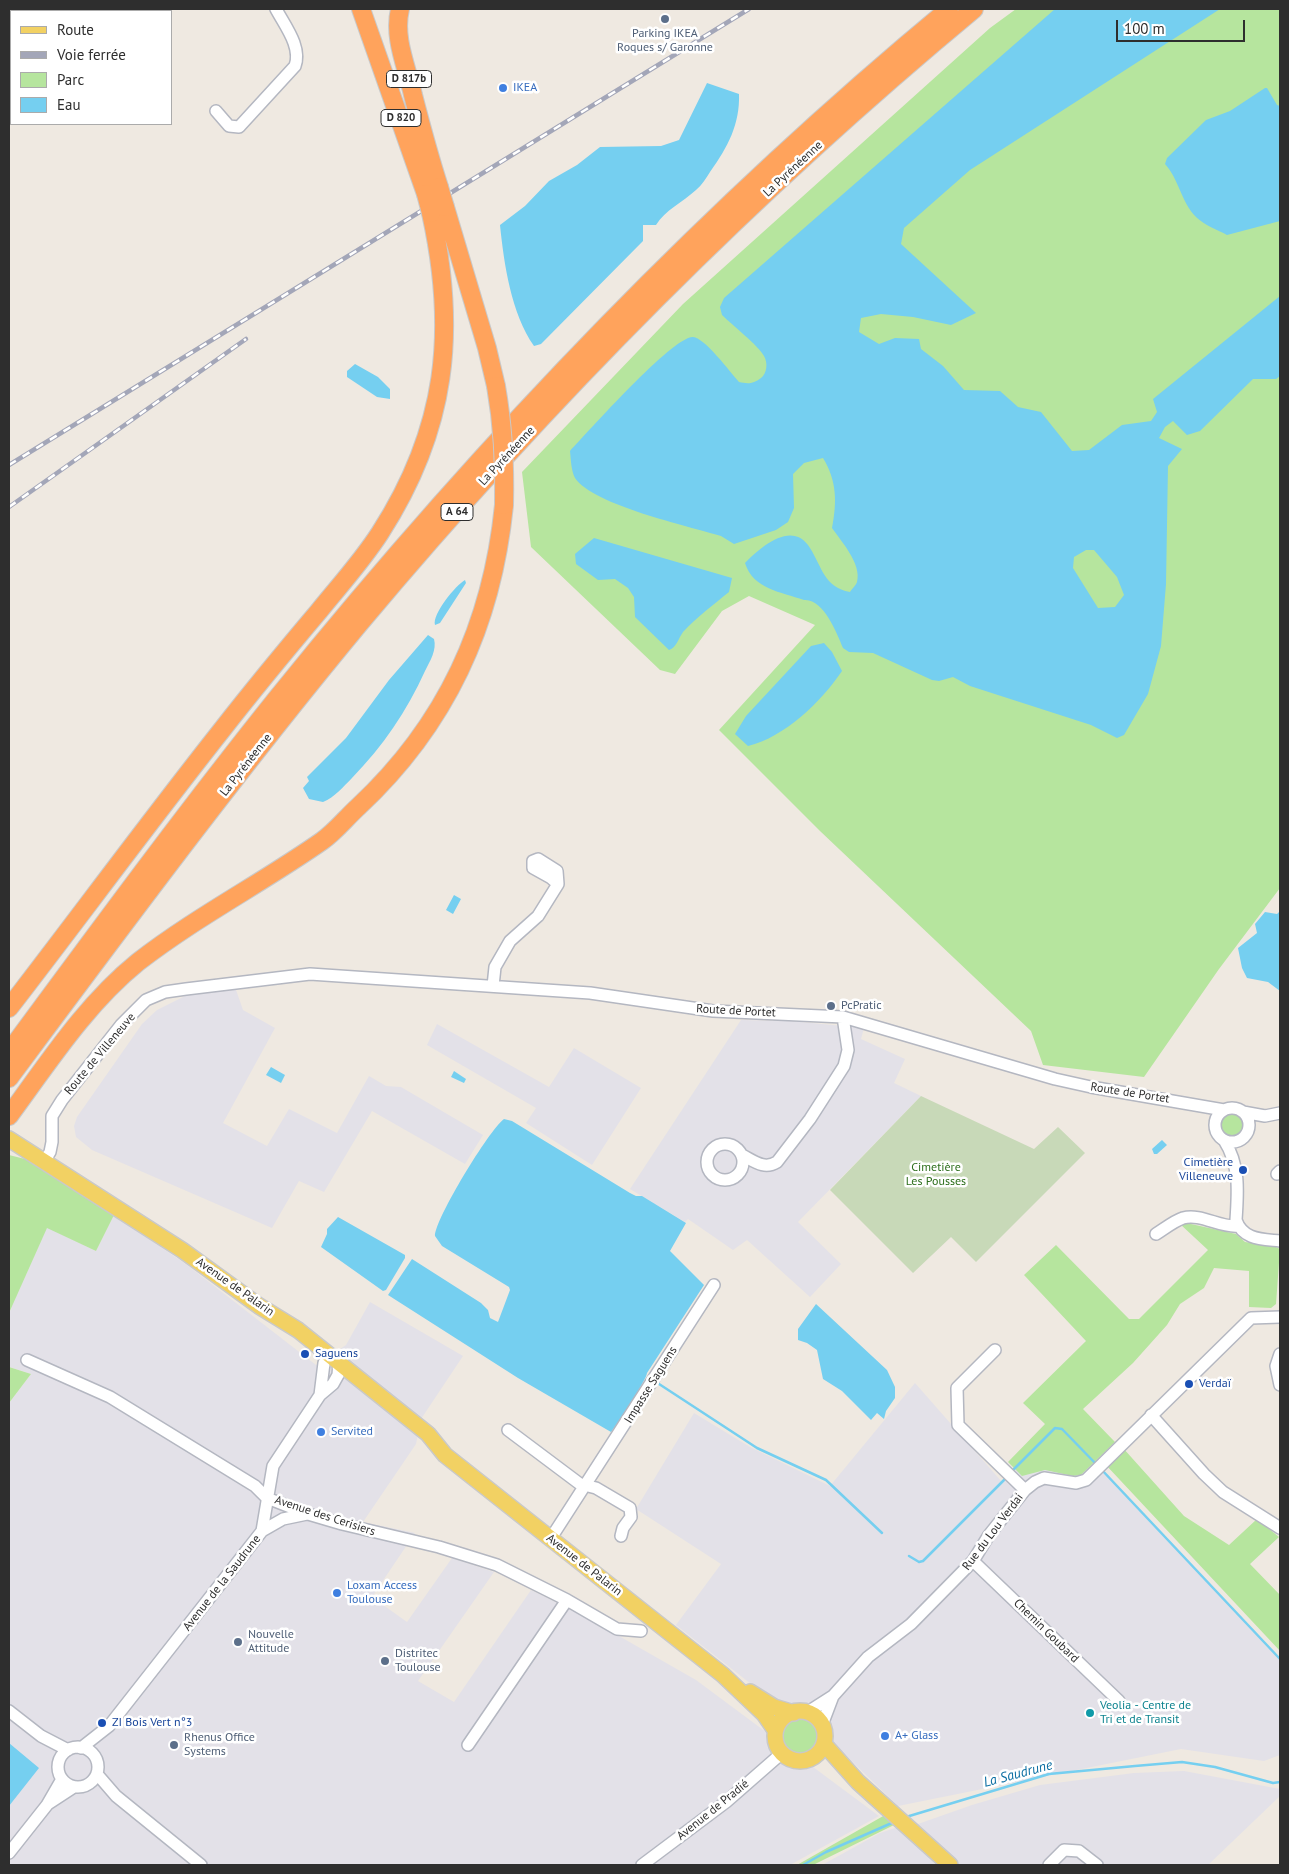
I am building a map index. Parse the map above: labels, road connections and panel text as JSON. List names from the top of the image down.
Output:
{
  "streets": {
    "highway": [
      "D 817b",
      "D 820",
      "La Pyrénéenne",
      "A 64"
    ],
    "main road": ["Avenue de Palarin"],
    "street": [
      "Route de Portet",
      "Route de Villeneuve",
      "Impasse Saguens",
      "Avenue des Cerisiers",
      "Rue du Lou Verdai",
      "Avenue de la Saudrune",
      "Chemin Goubard",
      "Avenue de Pradié"
    ]
  },
  "crossings": [
    ["D 817b", "D 820"],
    ["Route de Portet", "Route de Villeneuve"],
    ["Route de Villeneuve", "Avenue de Palarin"],
    ["Avenue de Palarin", "Impasse Saguens"],
    ["Avenue de Palarin", "Rue du Lou Verdai"],
    ["Avenue de Palarin", "Avenue de la Saudrune"],
    ["Avenue de Palarin", "Avenue de Pradié"],
    ["Avenue des Cerisiers", "Avenue de la Saudrune"],
    ["Rue du Lou Verdai", "Chemin Goubard"],
    ["Rue du Lou Verdai", "Avenue de Pradié"]
  ],
  "water": ["La Saudrune"],
  "parks": ["Cimetière Les Pousses"],
  "places": [
    "Parking IKEA Roques s/ Garonne",
    "IKEA",
    "PcPratic",
    "Cimetière Villeneuve",
    "Saguens",
    "Verdaï",
    "Servited",
    "Loxam Access Toulouse",
    "Nouvelle Attitude",
    "Distritec Toulouse",
    "Veolia - Centre de Tri et de Transit",
    "ZI Bois Vert n°3",
    "A+ Glass",
    "Rhenus Office Systems"
  ],
  "legend": [
    "Route",
    "Voie ferrée",
    "Parc",
    "Eau"
  ],
  "scale_bar": "100 m"
}
